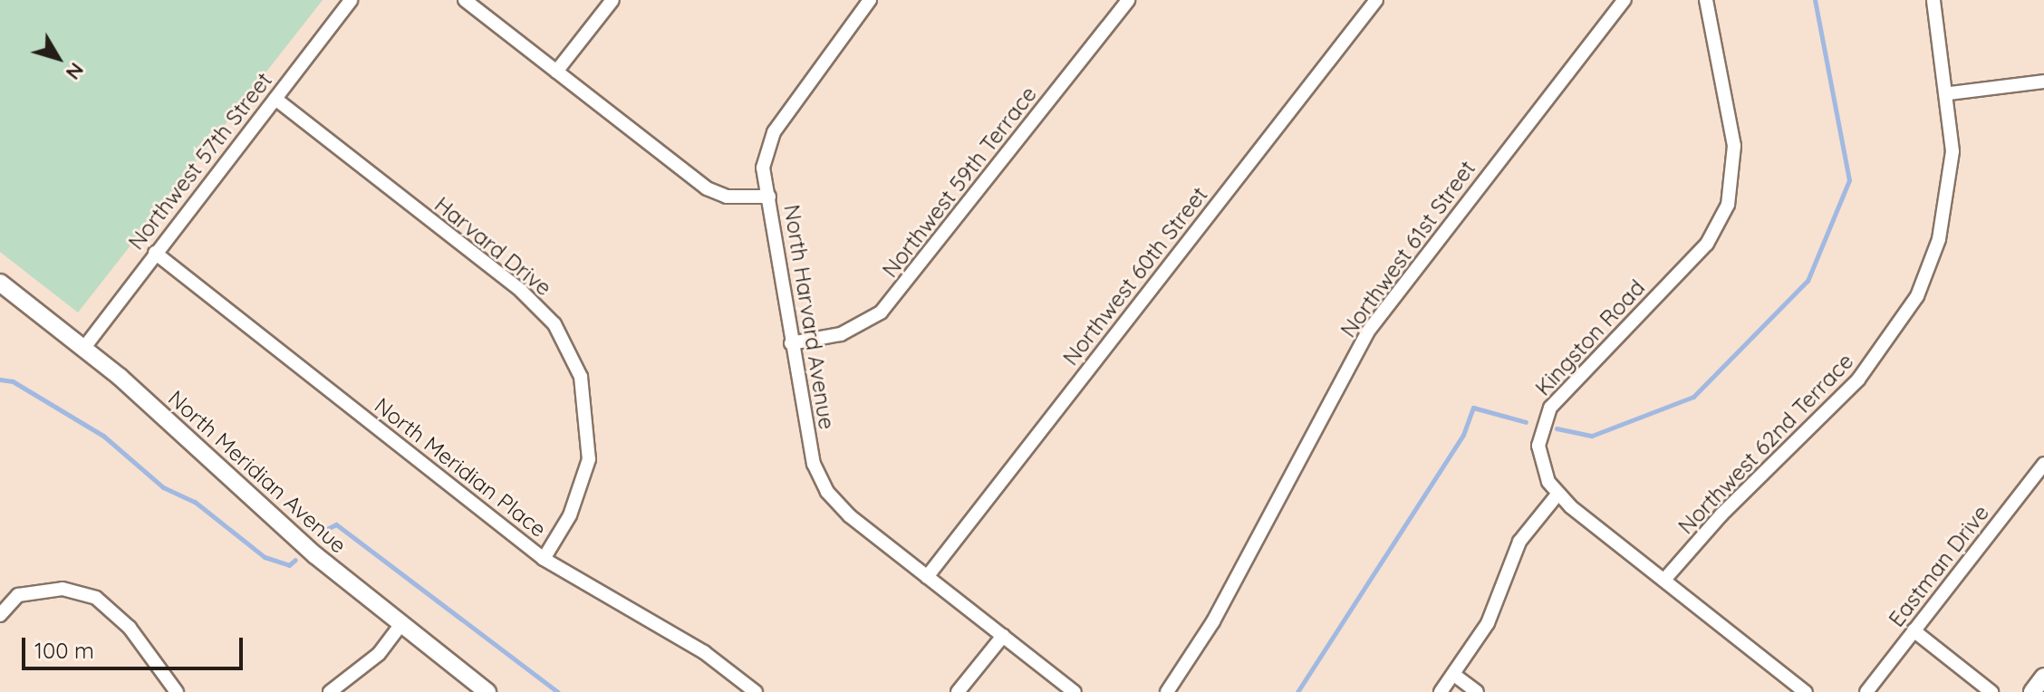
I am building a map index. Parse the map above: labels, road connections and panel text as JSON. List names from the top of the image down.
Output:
{
  "streets": {
    "main road": ["North Meridian Avenue"],
    "street": [
      "Northwest 57th Street",
      "Northwest 59th Terrace",
      "Harvard Drive",
      "Northwest 61st Street",
      "Northwest 60th Street",
      "North Harvard Avenue",
      "Kingston Road",
      "Northwest 62nd Terrace",
      "North Meridian Place",
      "Eastman Drive"
    ]
  },
  "crossings": [
    ["Northwest 57th Street", "Harvard Drive"],
    ["Northwest 57th Street", "North Meridian Place"],
    ["Northwest 57th Street", "North Meridian Avenue"],
    ["Northwest 59th Terrace", "North Harvard Avenue"],
    ["Harvard Drive", "North Meridian Place"],
    ["Northwest 60th Street", "North Harvard Avenue"]
  ],
  "scale_bar": "100 m",
  "north": "bottom right"
}
